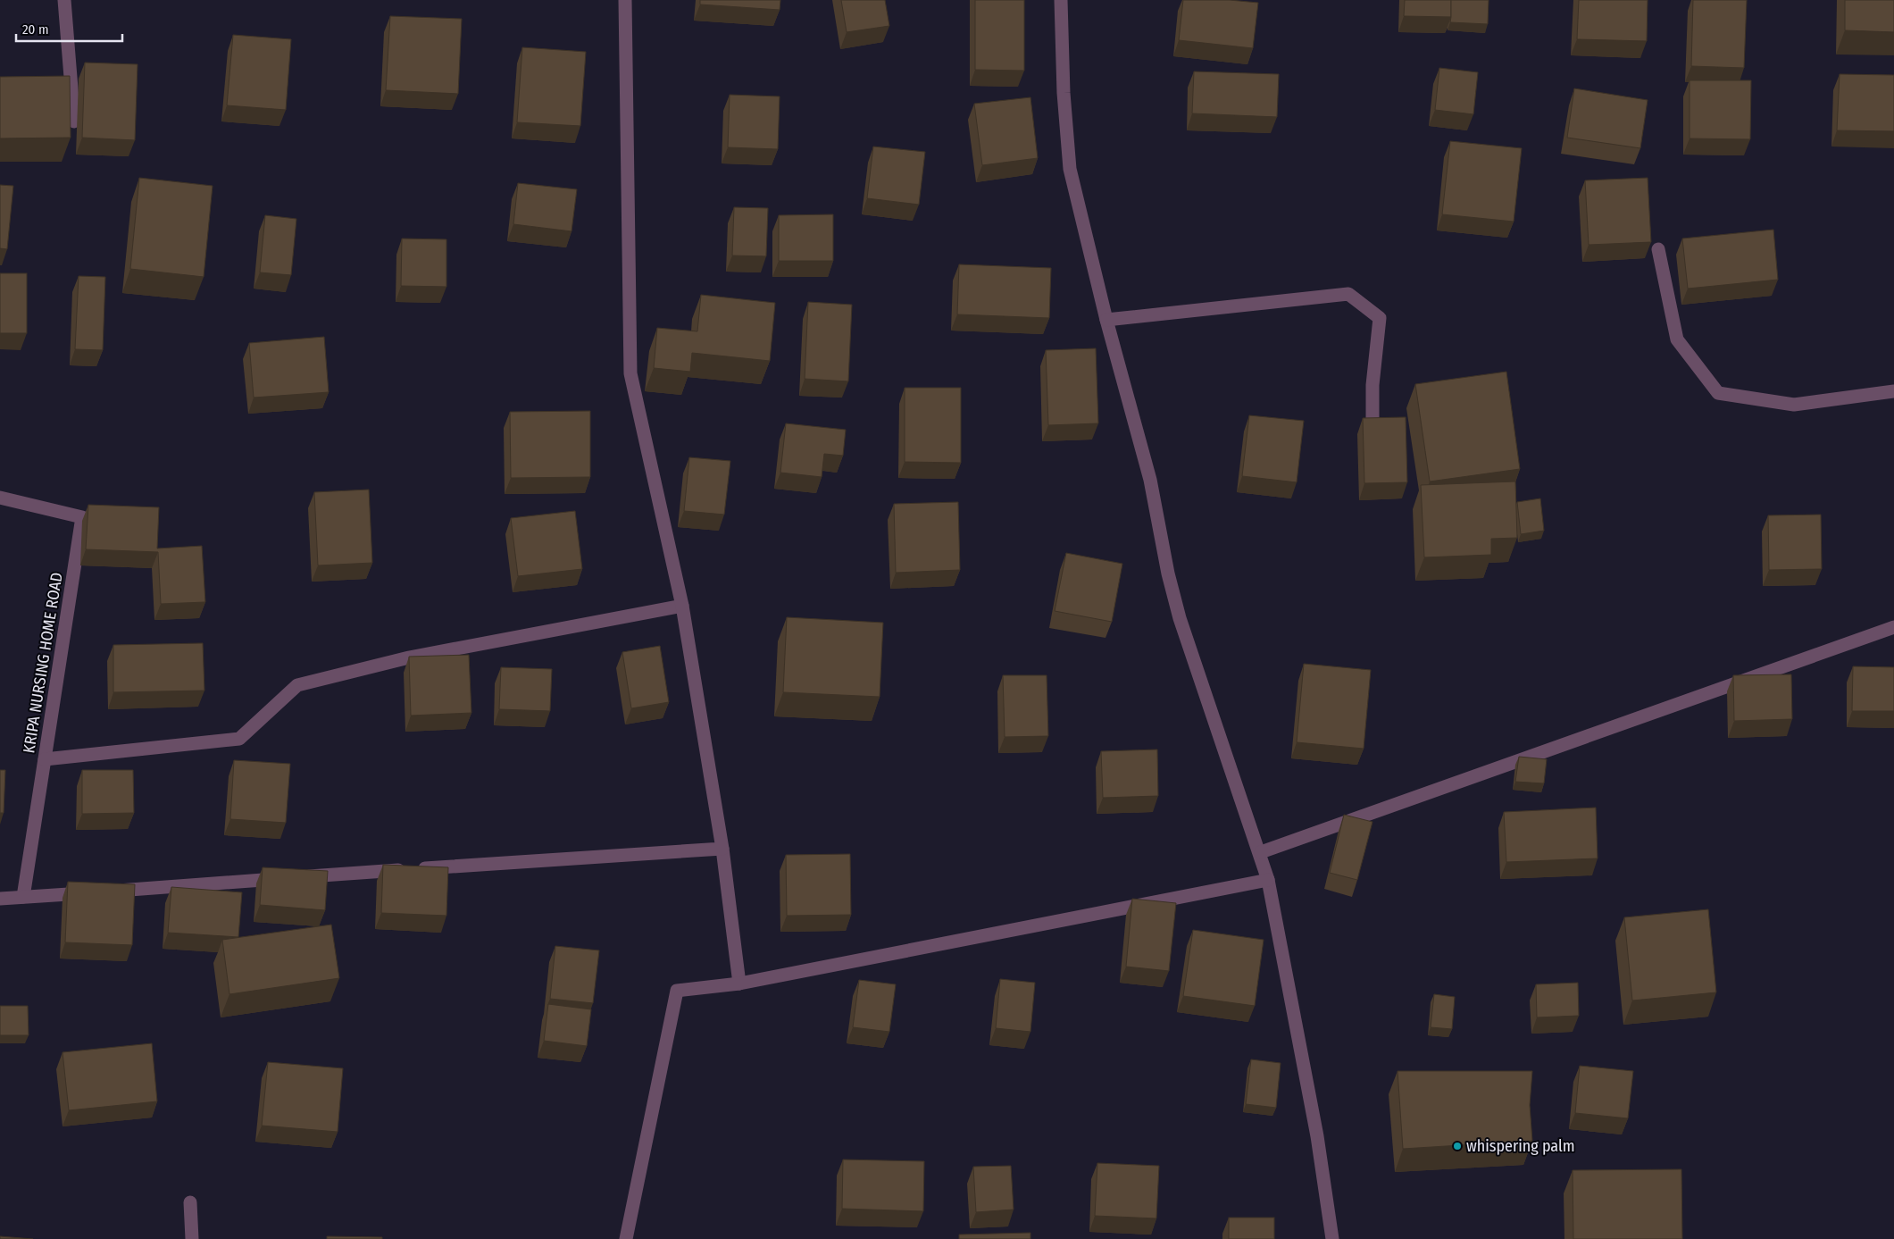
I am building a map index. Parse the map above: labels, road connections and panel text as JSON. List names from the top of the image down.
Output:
{
  "streets": {
    "street": ["KRIPA NURSING HOME ROAD"]
  },
  "places": ["whispering palm"],
  "scale_bar": "20 m"
}
